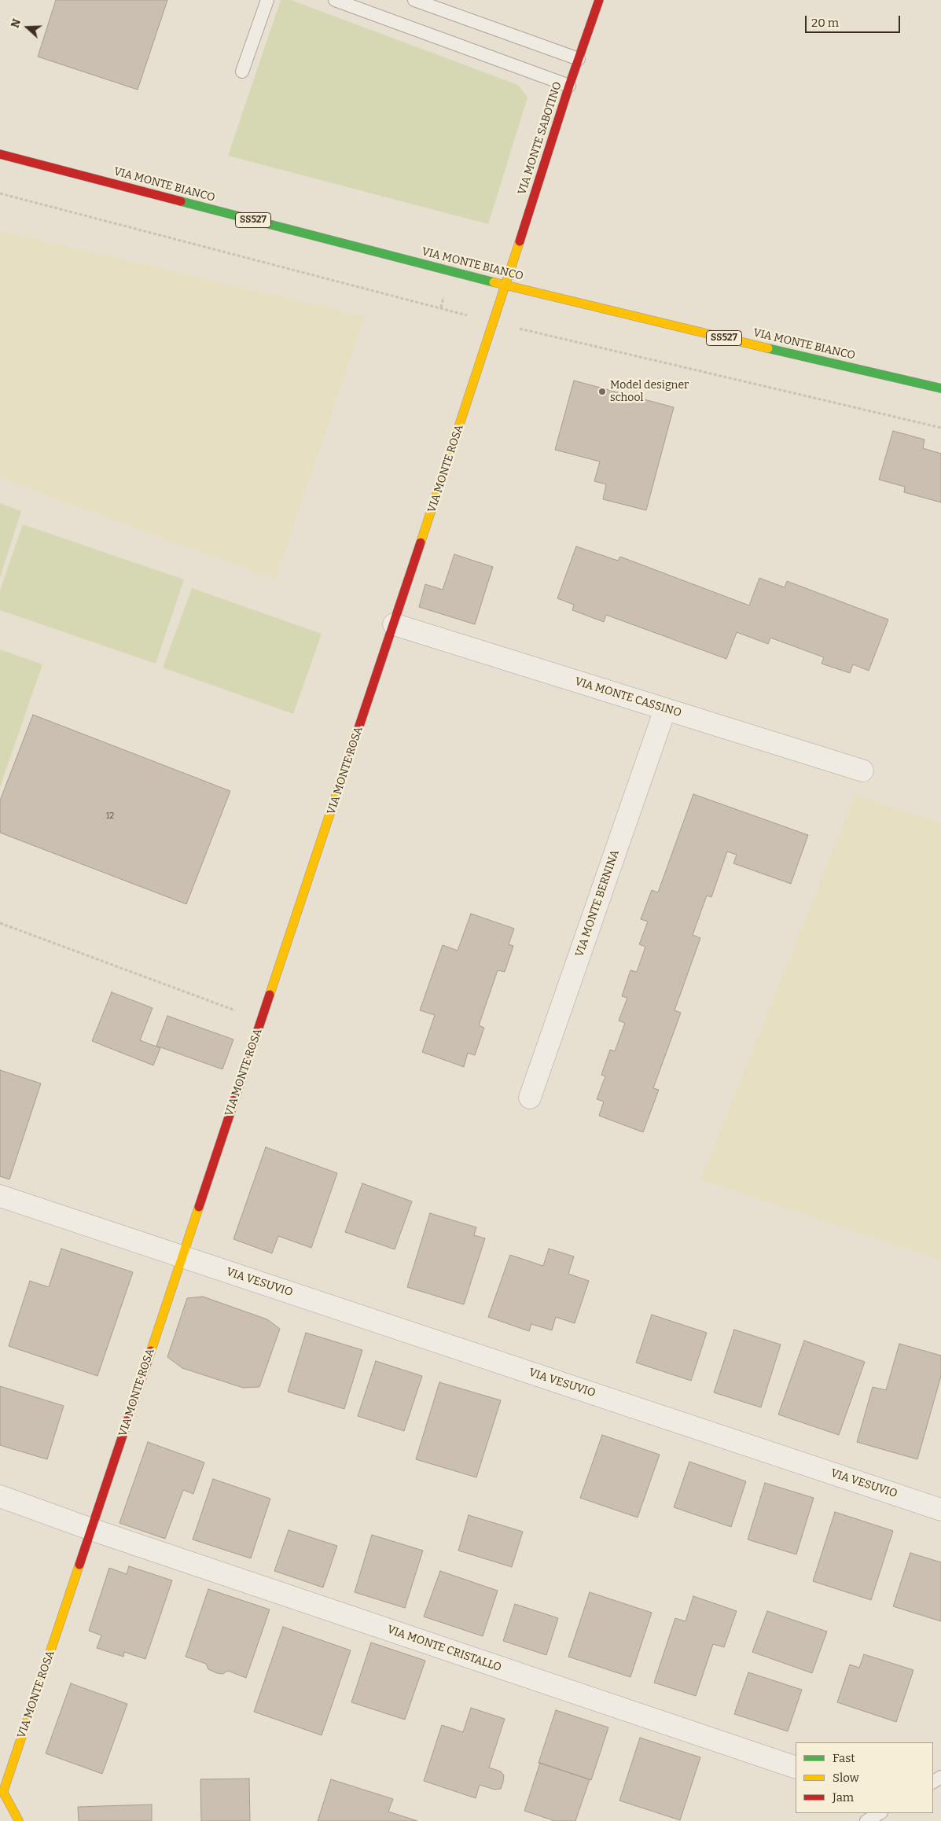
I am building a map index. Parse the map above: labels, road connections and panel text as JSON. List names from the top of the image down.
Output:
{
  "streets": {
    "street": [
      "VIA MONTE SABOTINO",
      "VIA MONTE BIANCO",
      "SS527",
      "VIA MONTE ROSA",
      "VIA MONTE CASSINO",
      "VIA MONTE BERNINA",
      "VIA VESUVIO",
      "VIA MONTE CRISTALLO"
    ]
  },
  "crossings": [
    ["VIA MONTE SABOTINO", "VIA MONTE BIANCO"],
    ["VIA MONTE SABOTINO", "VIA MONTE ROSA"],
    ["VIA MONTE BIANCO", "VIA MONTE ROSA"],
    ["VIA MONTE ROSA", "VIA MONTE CASSINO"],
    ["VIA MONTE ROSA", "VIA VESUVIO"],
    ["VIA MONTE ROSA", "VIA MONTE CRISTALLO"],
    ["VIA MONTE CASSINO", "VIA MONTE BERNINA"]
  ],
  "places": ["Model designer school"],
  "house_numbers": ["12"],
  "legend": ["Fast", "Slow", "Jam"],
  "scale_bar": "20 m",
  "north": "left"
}
